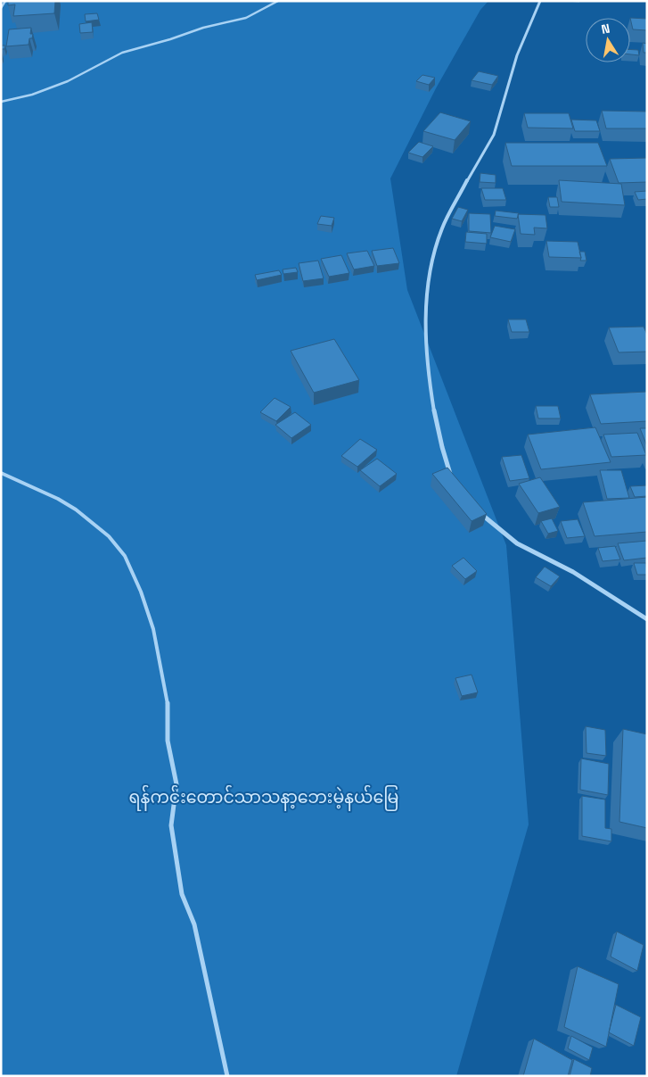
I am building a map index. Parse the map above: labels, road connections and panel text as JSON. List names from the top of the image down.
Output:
{
  "parks": ["ရန်ကင်းတောင်သာသနာ့ဘေးမဲ့နယ်မြေ"],
  "north": "top"
}
